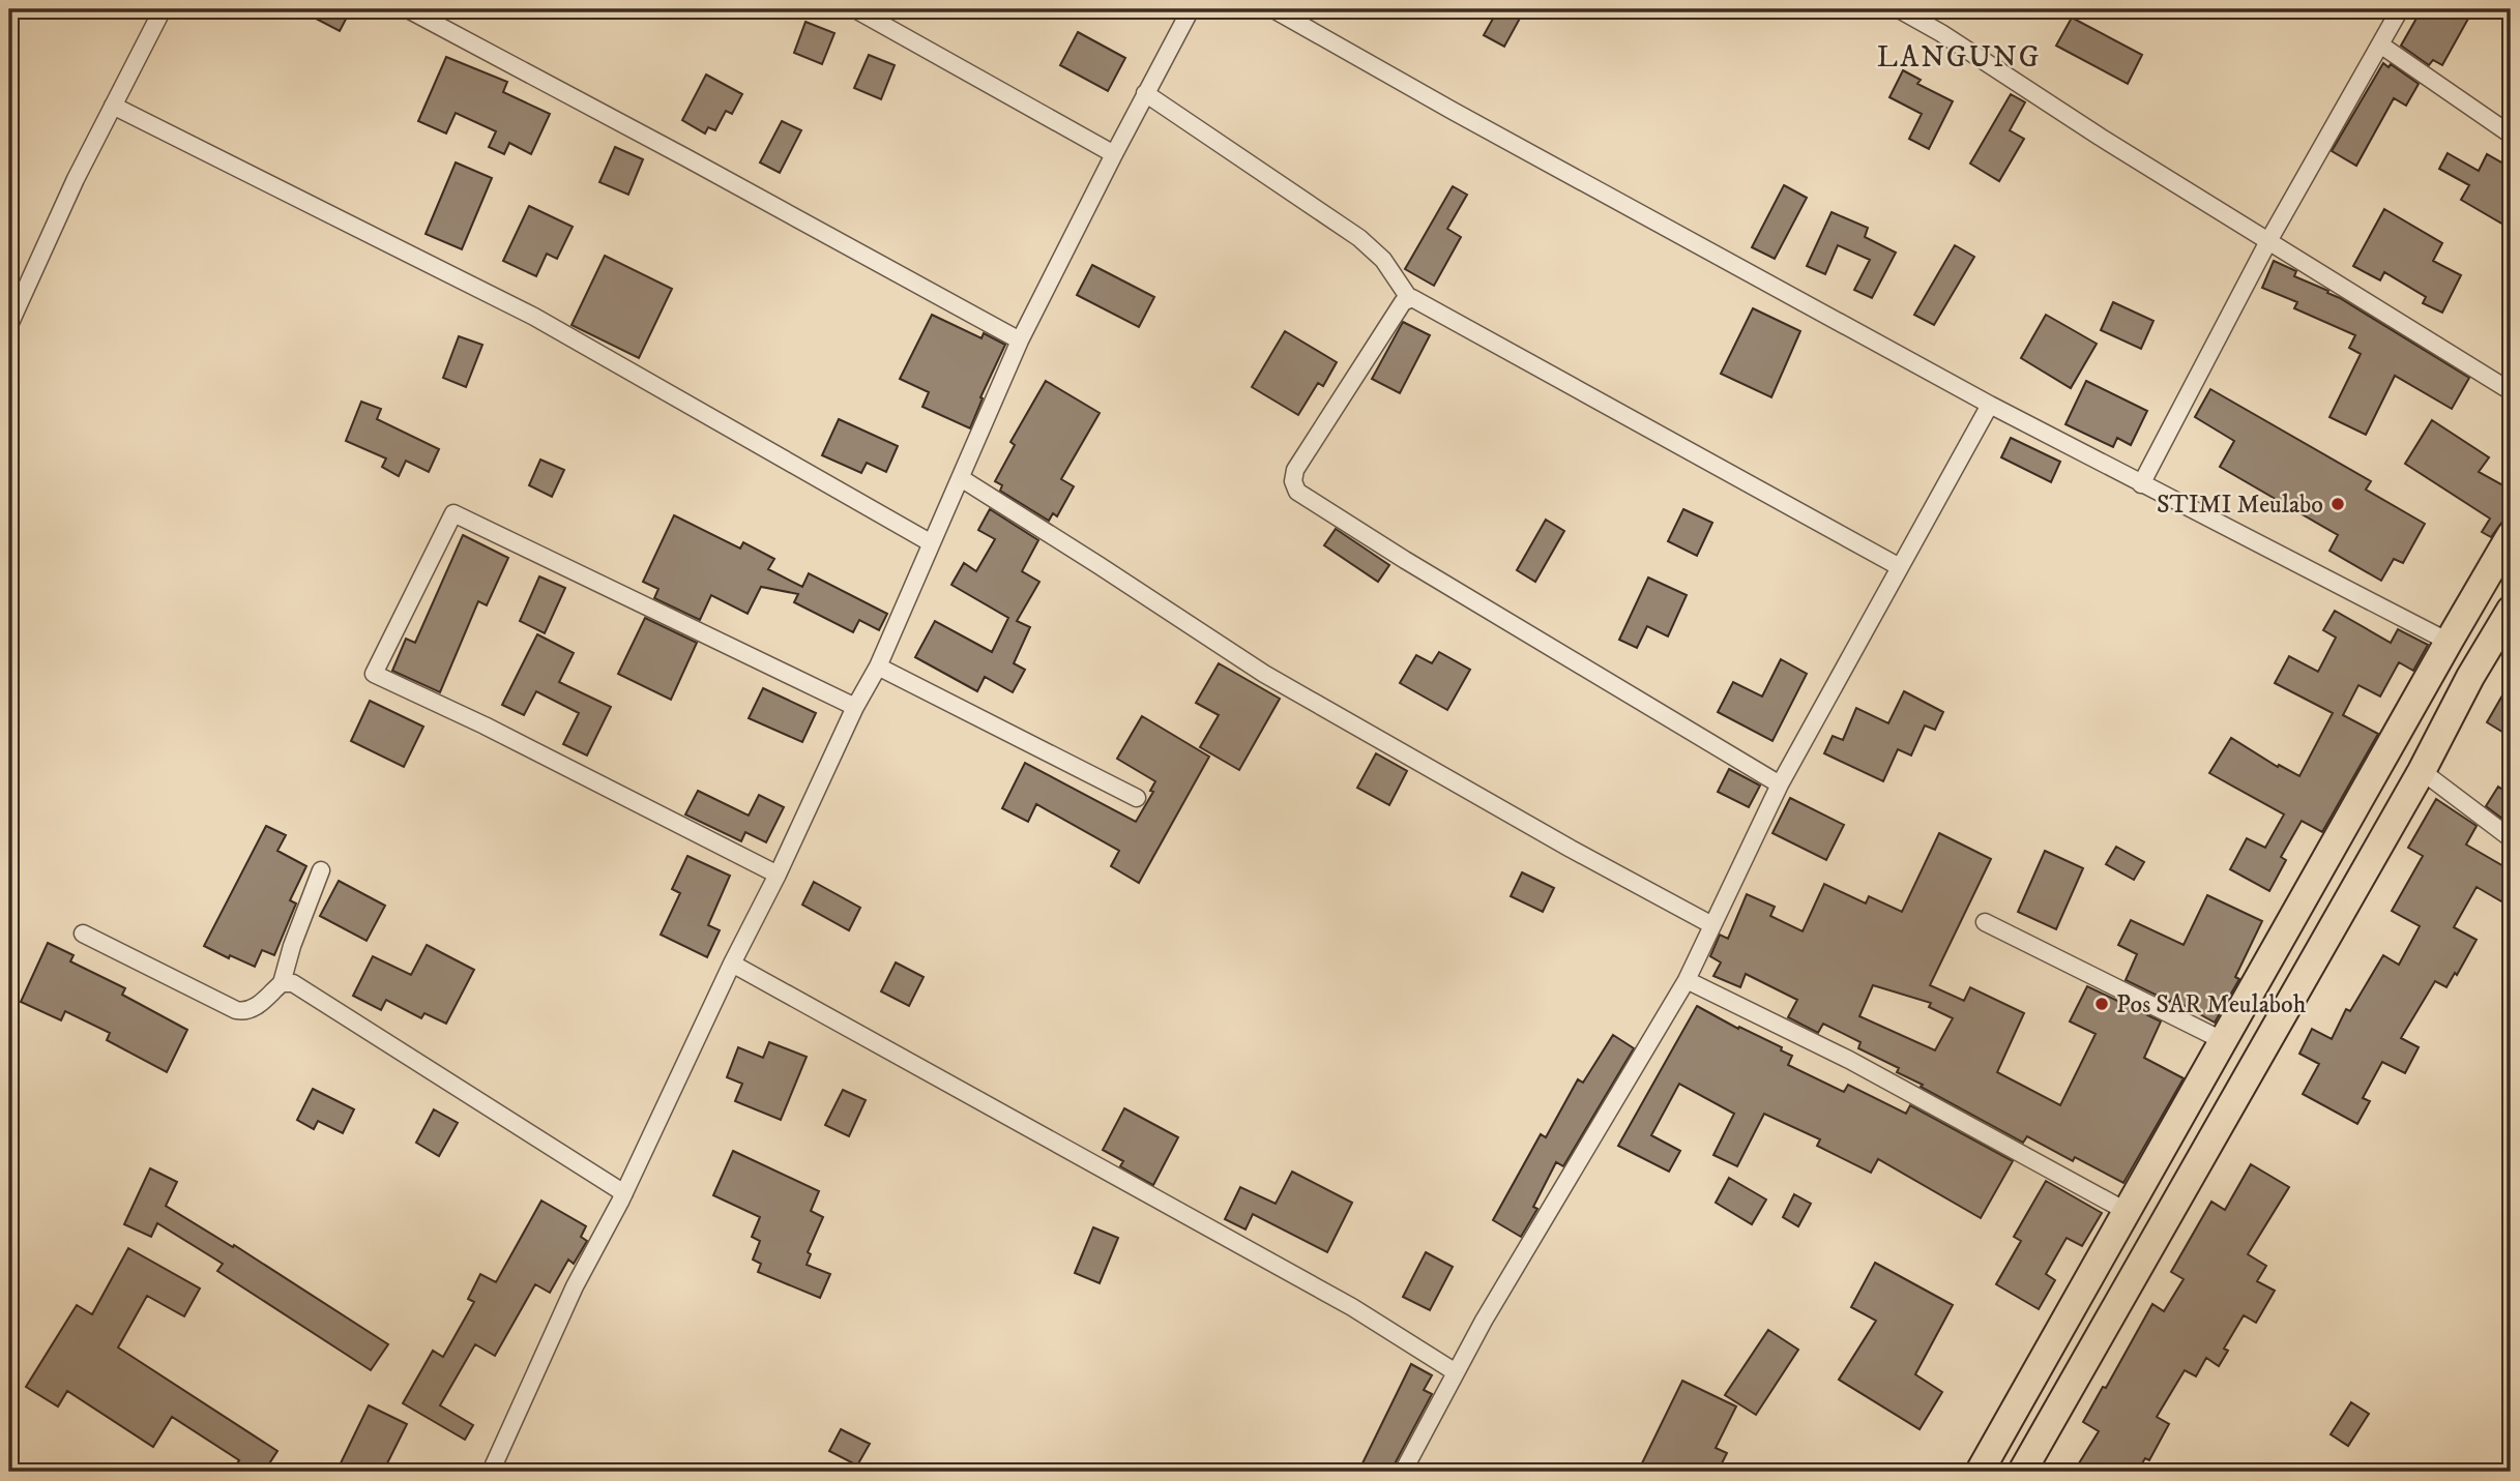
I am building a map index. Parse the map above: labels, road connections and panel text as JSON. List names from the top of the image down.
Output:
{
  "districts": ["LANGUNG"],
  "places": ["STIMI Meulabo", "Pos SAR Meulaboh"]
}
